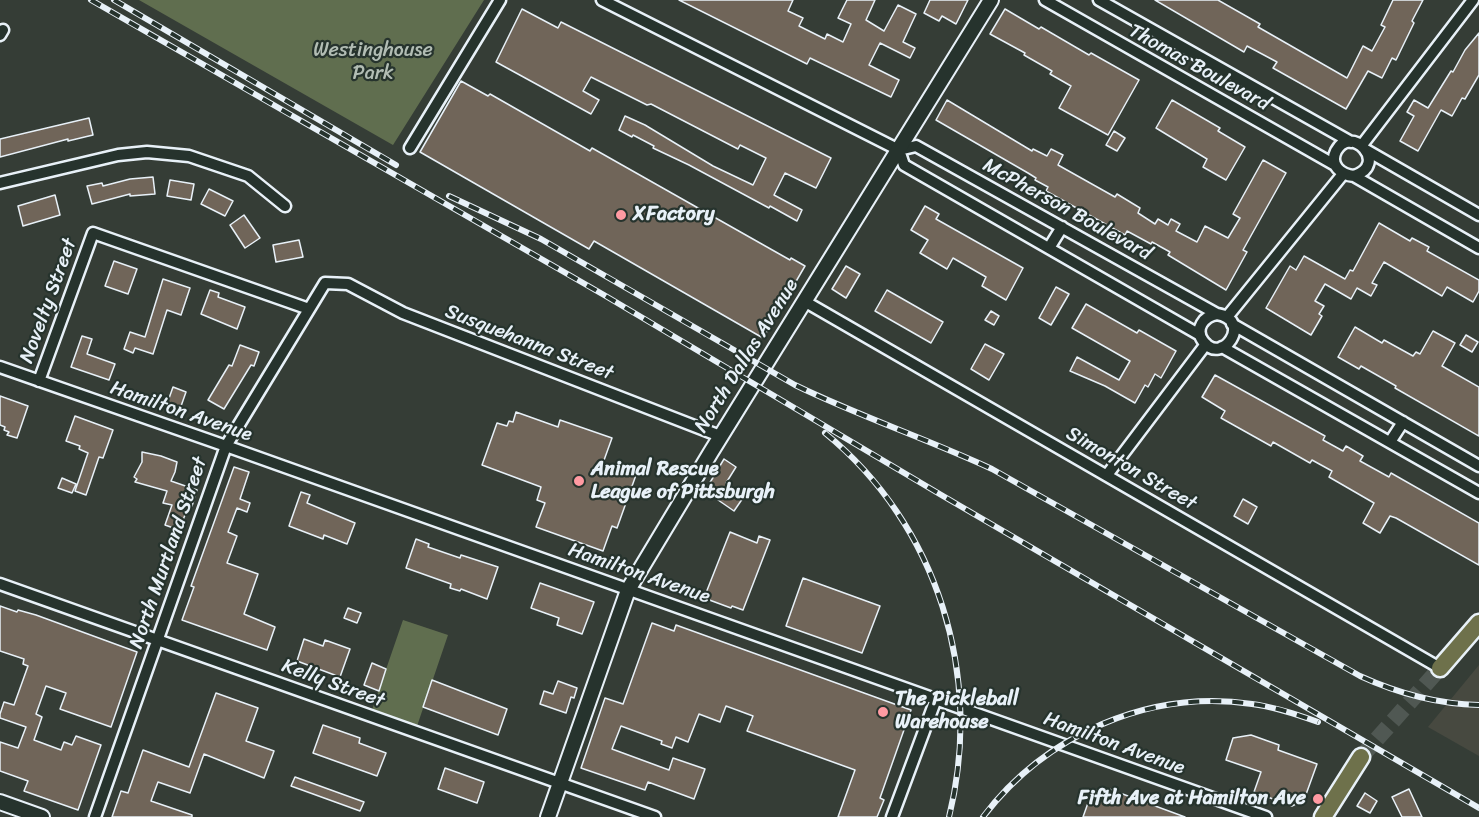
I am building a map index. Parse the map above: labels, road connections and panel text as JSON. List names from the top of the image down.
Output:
{
  "streets": {
    "main road": ["North Dallas Avenue"],
    "street": [
      "Thomas Boulevard",
      "McPherson Boulevard",
      "Novelty Street",
      "Susquehanna Street",
      "Hamilton Avenue",
      "Simonton Street",
      "North Murtland Street",
      "Kelly Street"
    ]
  },
  "crossings": [
    ["McPherson Boulevard", "North Dallas Avenue"],
    ["Novelty Street", "Hamilton Avenue"],
    ["Novelty Street", "North Murtland Street"],
    ["Susquehanna Street", "North Dallas Avenue"],
    ["Susquehanna Street", "North Murtland Street"],
    ["North Dallas Avenue", "Hamilton Avenue"],
    ["North Dallas Avenue", "Simonton Street"],
    ["North Dallas Avenue", "Kelly Street"],
    ["Hamilton Avenue", "North Murtland Street"],
    ["North Murtland Street", "Kelly Street"]
  ],
  "parks": ["Westinghouse Park"],
  "places": [
    "XFactory",
    "Animal Rescue League of Pittsburgh",
    "The Pickleball Warehouse",
    "Fifth Ave at Hamilton Ave"
  ]
}
